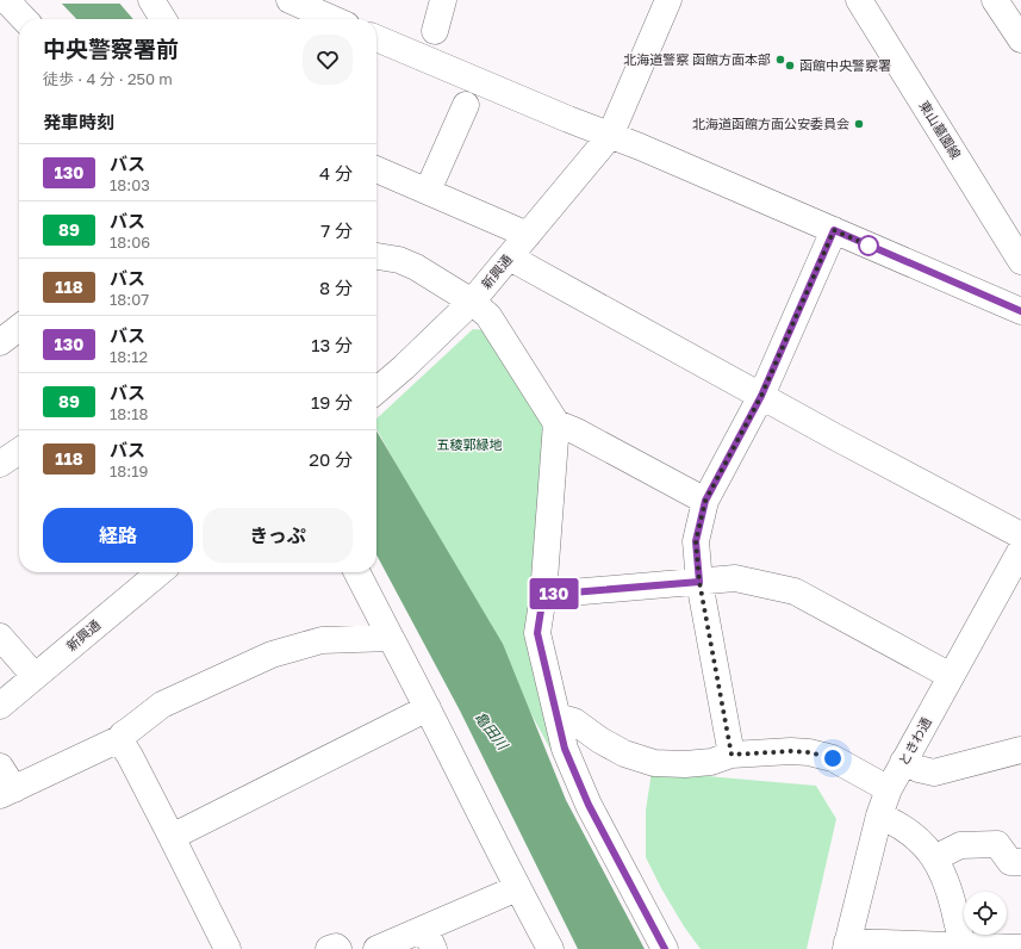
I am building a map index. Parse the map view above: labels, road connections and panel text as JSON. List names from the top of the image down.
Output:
{
  "streets": {
    "street": ["東山墓園線", "新興通", "ときわ通"]
  },
  "water": ["亀田川"],
  "parks": ["五稜郭緑地"],
  "places": ["北海道警察 函館方面本部", "函館中央警察署", "北海道函館方面公安委員会"],
  "lines": ["bus line 130"],
  "page": {
    "on_map": "130",
    "heading": [
      ["中央警察署前", "徒歩 · 4 分 · 250 m"],
      "発車時刻"
    ],
    "list": [
      {
        "mark": "130",
        "name": "バス",
        "note": "18:03",
        "value": "4 分"
      },
      {
        "mark": "89",
        "name": "バス",
        "note": "18:06",
        "value": "7 分"
      },
      {
        "mark": "118",
        "name": "バス",
        "note": "18:07",
        "value": "8 分"
      },
      {
        "mark": "130",
        "name": "バス",
        "note": "18:12",
        "value": "13 分"
      },
      {
        "mark": "89",
        "name": "バス",
        "note": "18:18",
        "value": "19 分"
      },
      {
        "mark": "118",
        "name": "バス",
        "note": "18:19",
        "value": "20 分"
      }
    ],
    "buttons": ["経路", "きっぷ"]
  }
}
